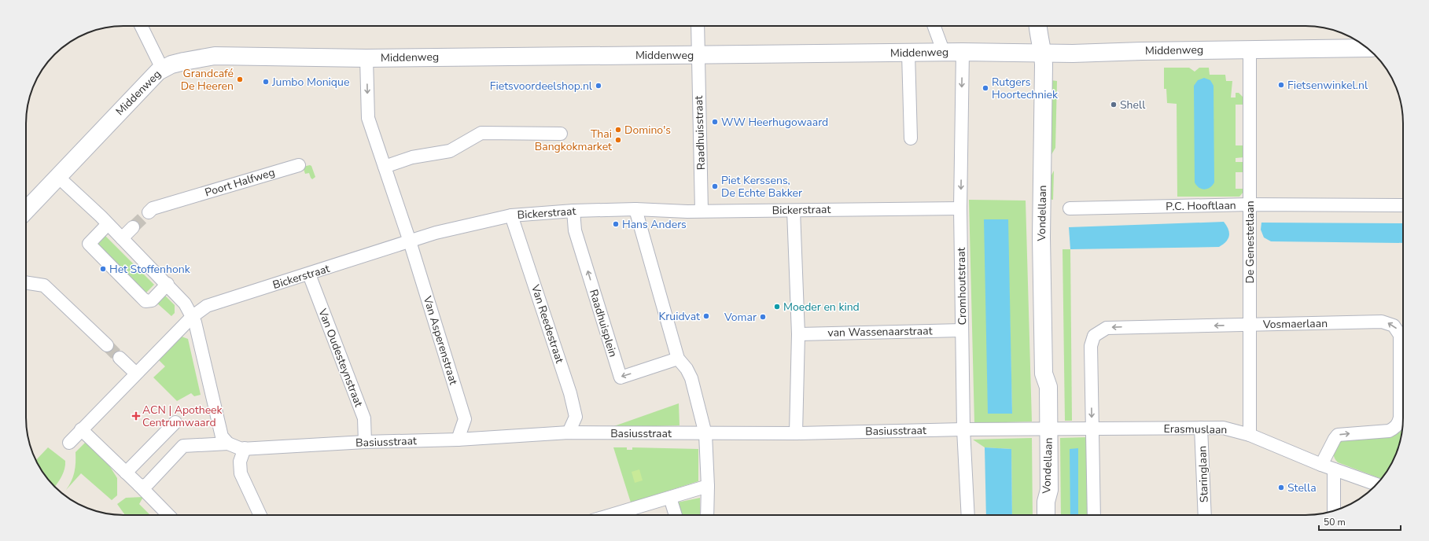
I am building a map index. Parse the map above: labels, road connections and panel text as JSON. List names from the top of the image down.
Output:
{
  "streets": {
    "street": [
      "Middenweg",
      "Raadhuisstraat",
      "Poort Halfweg",
      "P.C. Hooftlaan",
      "Bickerstraat",
      "Vondellaan",
      "De Genestetlaan",
      "Cromhoutstraat",
      "Raadhuisplein",
      "Van Reedestraat",
      "Vosmaerlaan",
      "van Wassenaarstraat",
      "Van Asperenstraat",
      "Van Oudesteynstraat",
      "Erasmuslaan",
      "Basiusstraat",
      "Staringlaan"
    ]
  },
  "crossings": [
    ["Middenweg", "Raadhuisstraat"],
    ["Middenweg", "Vondellaan"],
    ["Middenweg", "De Genestetlaan"],
    ["Middenweg", "Cromhoutstraat"],
    ["Middenweg", "Van Asperenstraat"],
    ["Raadhuisstraat", "Bickerstraat"],
    ["P.C. Hooftlaan", "De Genestetlaan"],
    ["Bickerstraat", "Cromhoutstraat"],
    ["Bickerstraat", "Raadhuisplein"],
    ["Bickerstraat", "Van Reedestraat"],
    ["Bickerstraat", "Van Asperenstraat"],
    ["Bickerstraat", "Van Oudesteynstraat"],
    ["Vondellaan", "Erasmuslaan"],
    ["Vondellaan", "Basiusstraat"],
    ["De Genestetlaan", "Vosmaerlaan"],
    ["De Genestetlaan", "Erasmuslaan"],
    ["Cromhoutstraat", "van Wassenaarstraat"],
    ["Cromhoutstraat", "Basiusstraat"],
    ["Van Reedestraat", "Basiusstraat"],
    ["Vosmaerlaan", "Erasmuslaan"],
    ["Van Asperenstraat", "Basiusstraat"],
    ["Van Oudesteynstraat", "Basiusstraat"],
    ["Erasmuslaan", "Basiusstraat"],
    ["Erasmuslaan", "Staringlaan"]
  ],
  "places": {
    "other": [
      "Grandcafé De Heeren",
      "Jumbo Monique",
      "Fietsenwinkel.nl",
      "Fietsvoordeelshop.nl",
      "Rutgers Hoortechniek",
      "Shell",
      "WW Heerhugowaard",
      "Domino's",
      "Thai Bangkokmarket",
      "Piet Kerssens, De Echte Bakker",
      "Hans Anders",
      "Het Stoffenhonk",
      "Moeder en kind",
      "Kruidvat",
      "Vomar",
      "Stella"
    ],
    "health": ["ACN | Apotheek Centrumwaard"]
  },
  "scale_bar": "50 m"
}
